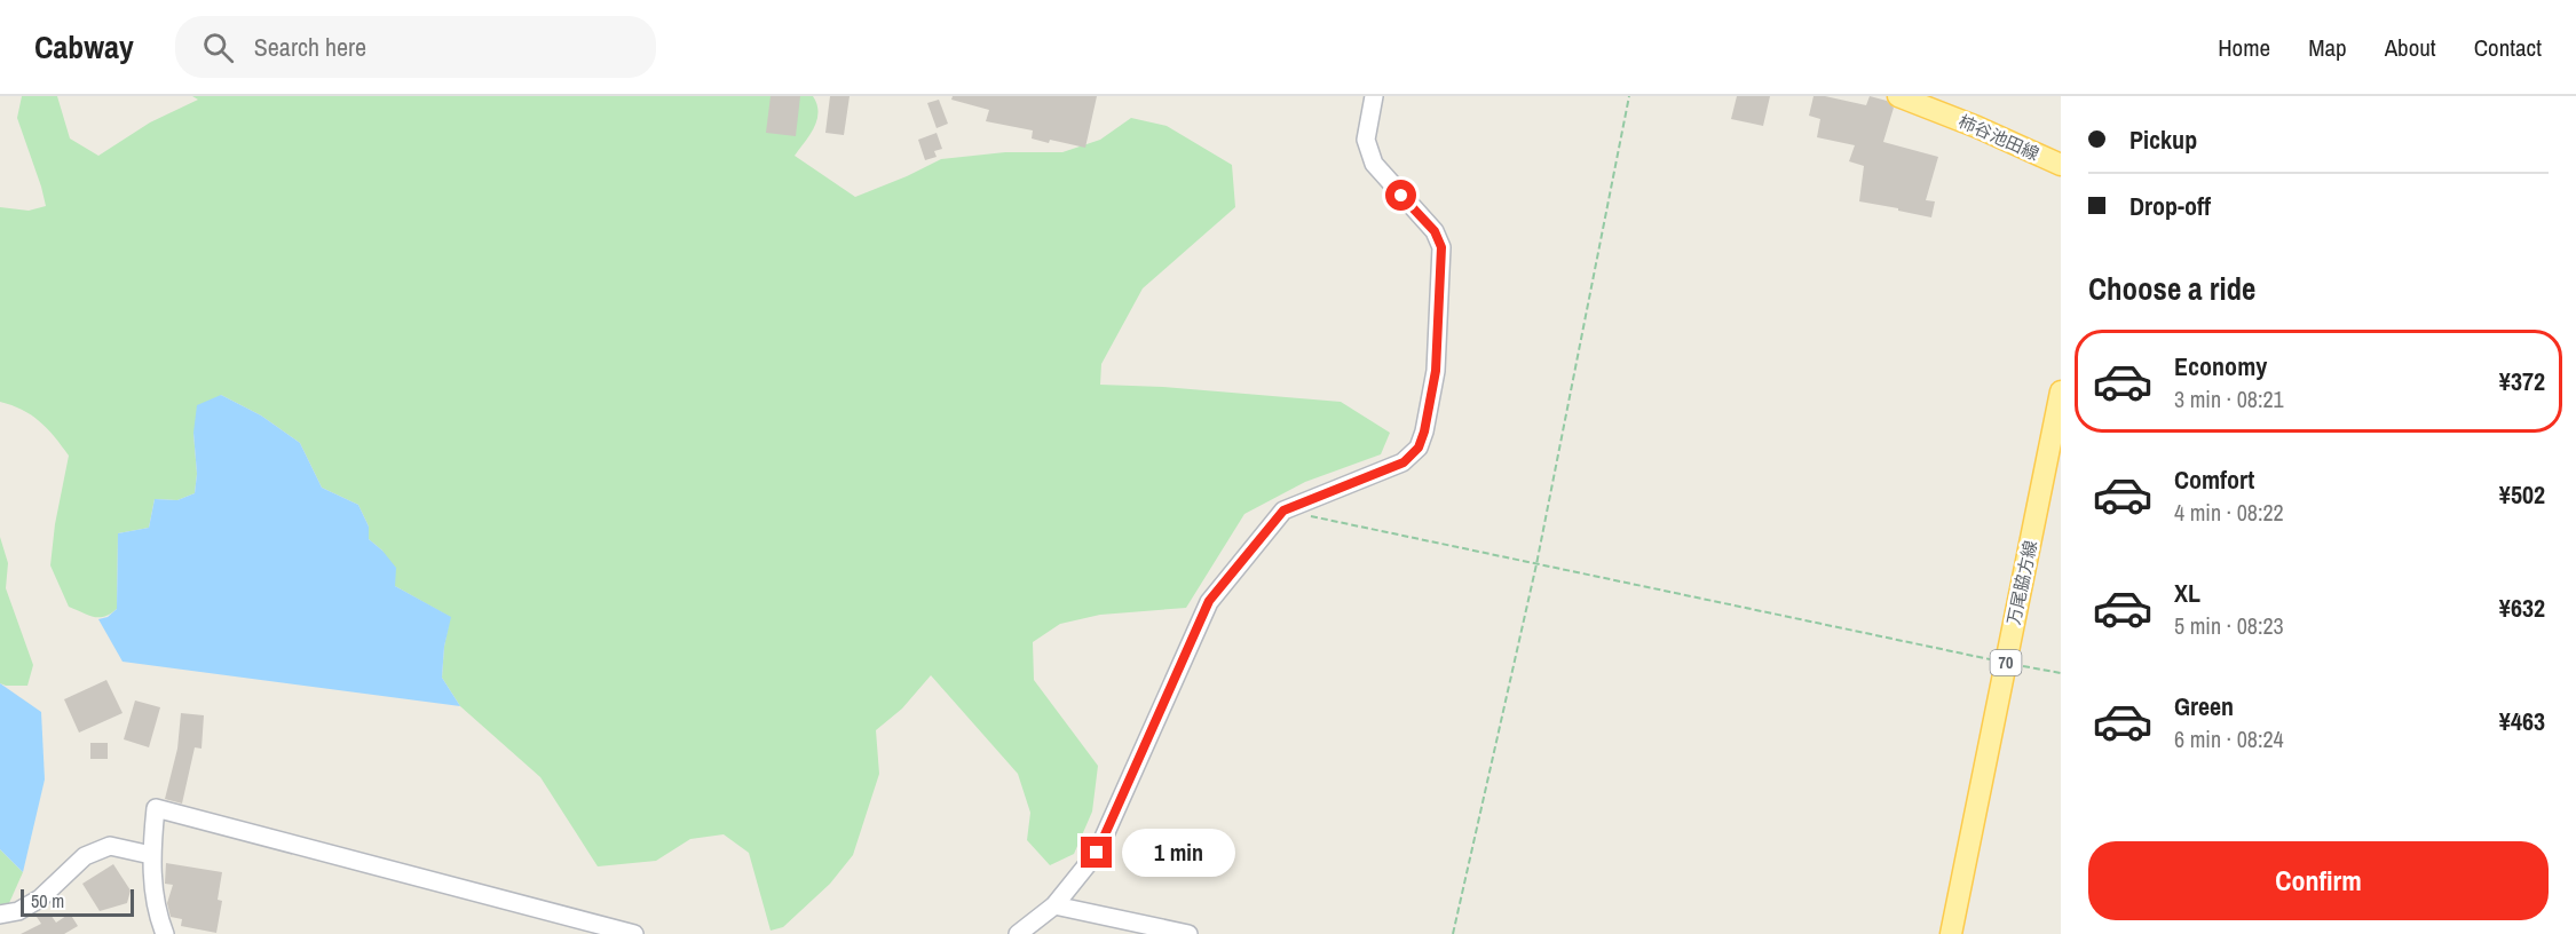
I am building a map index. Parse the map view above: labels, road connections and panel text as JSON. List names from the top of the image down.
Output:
{
  "streets": {
    "main road": ["柿谷池田線", "万尾脇方線", "70"]
  },
  "scale_bar": "50 m",
  "page": {
    "header": "Cabway",
    "search": "Search here",
    "nav": [
      "Home",
      "Map",
      "About",
      "Contact"
    ],
    "banner": ["Pickup", "Drop-off"],
    "heading": "Choose a ride",
    "list": [
      {
        "name": "Economy",
        "note": "3 min · 08:21",
        "value": "¥372"
      },
      {
        "name": "Comfort",
        "note": "4 min · 08:22",
        "value": "¥502"
      },
      {
        "name": "XL",
        "note": "5 min · 08:23",
        "value": "¥632"
      },
      {
        "name": "Green",
        "note": "6 min · 08:24",
        "value": "¥463"
      }
    ],
    "buttons": "Confirm",
    "bubble": "1 min",
    "scale": "50 m"
  }
}
